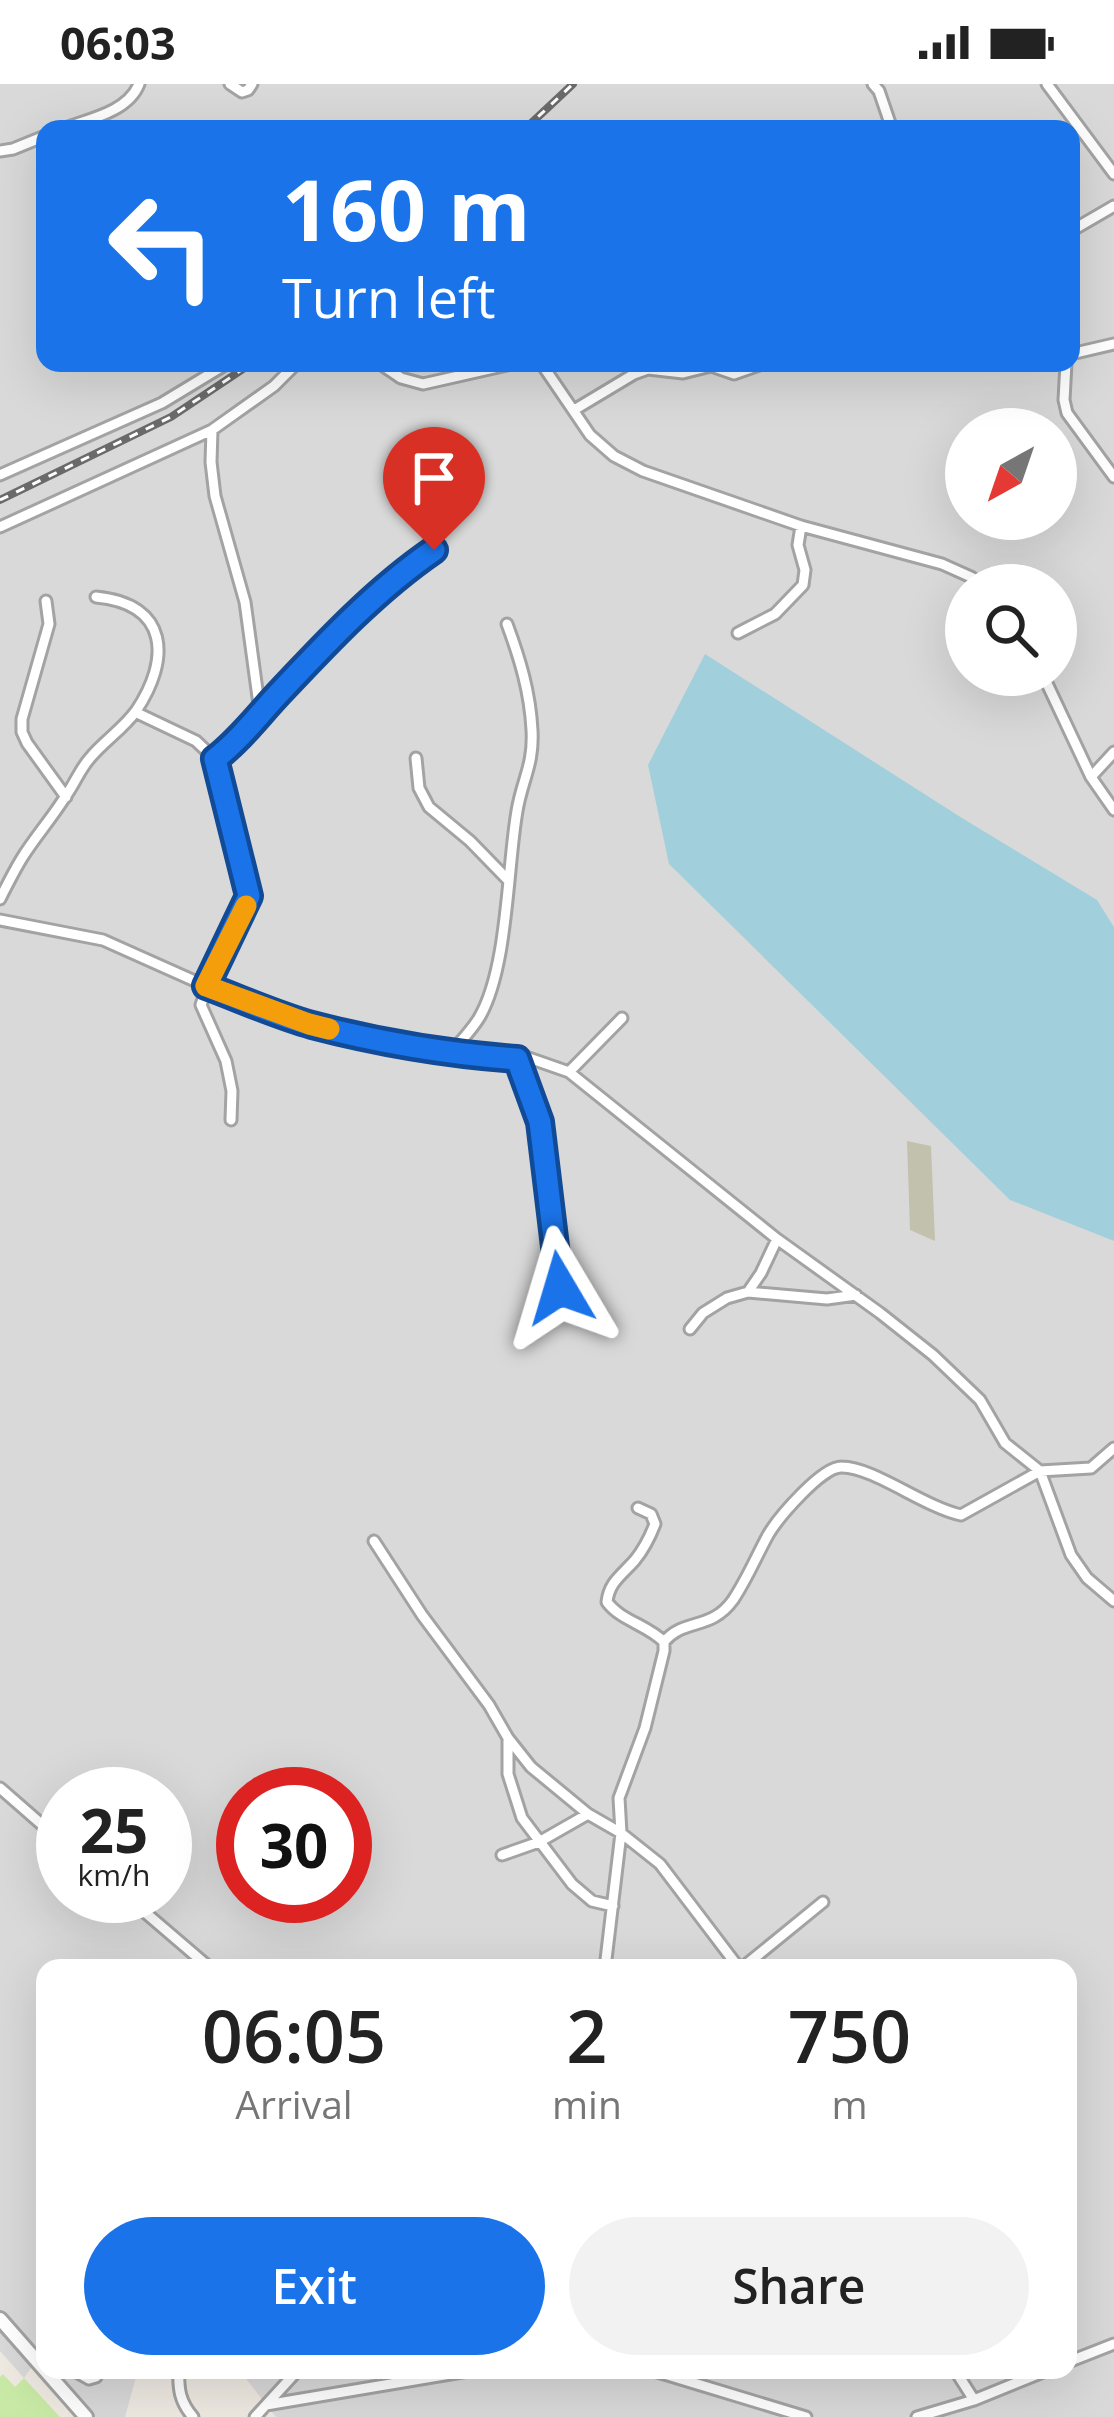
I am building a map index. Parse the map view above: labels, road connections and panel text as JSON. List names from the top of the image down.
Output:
{
  "north": "bottom left",
  "page": {
    "status": "06:03",
    "turn": ["160 m", "Turn left"],
    "speed": "25 km/h",
    "limit": "30",
    "eta": [
      "06:05",
      "Arrival",
      "2",
      "min",
      "750",
      "m"
    ],
    "buttons": ["Exit", "Share"]
  }
}
